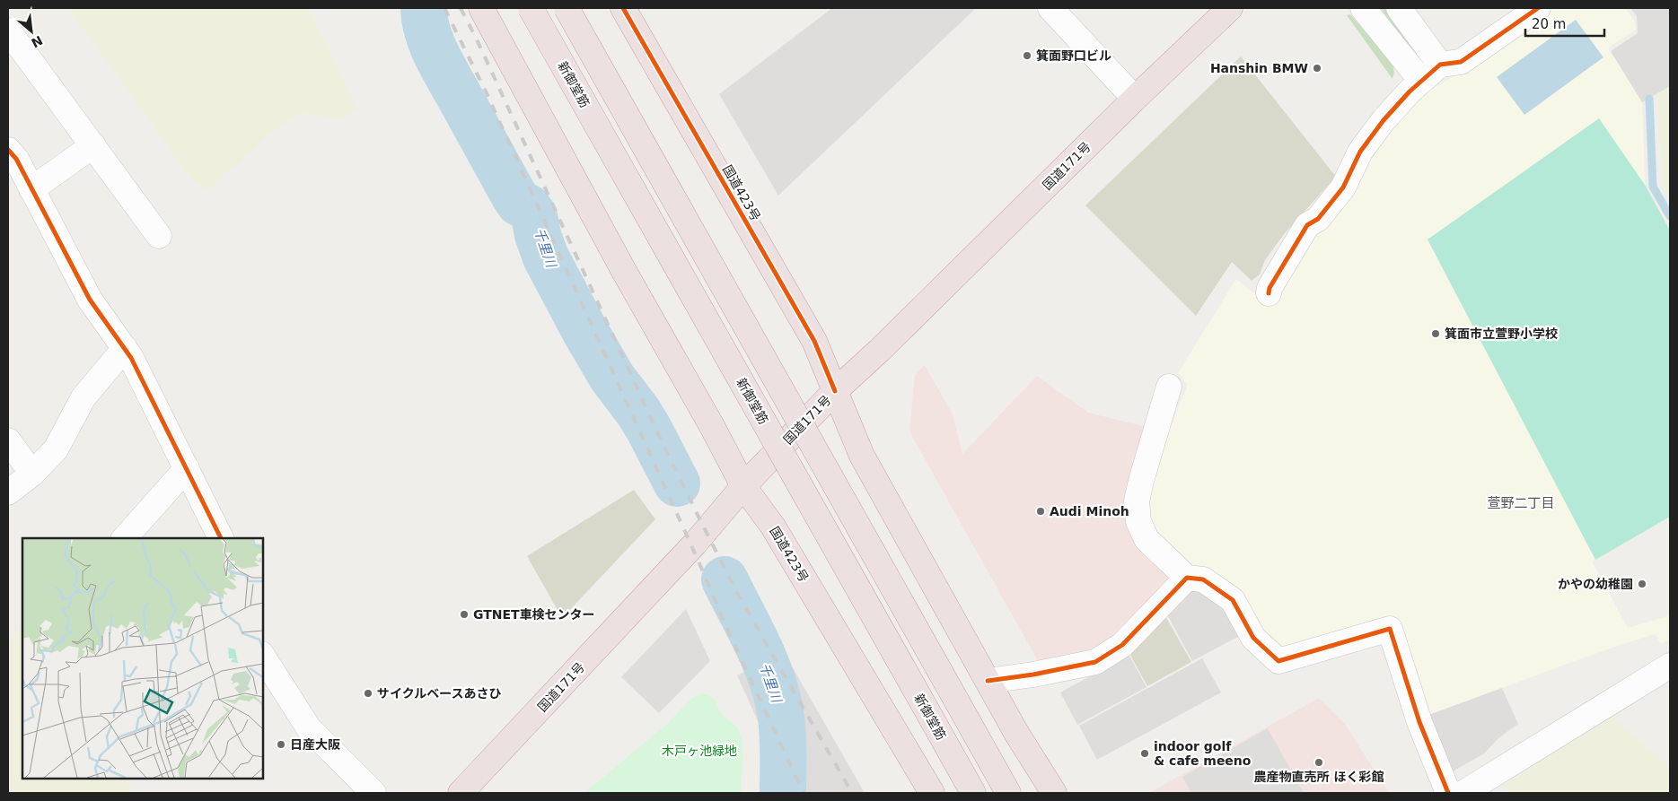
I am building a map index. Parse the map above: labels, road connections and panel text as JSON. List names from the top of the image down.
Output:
{
  "streets": {
    "highway": ["新御堂筋", "国道171号", "国道423号"]
  },
  "crossings": [
    ["国道171号", "国道423号"]
  ],
  "districts": ["萱野二丁目"],
  "water": ["千里川"],
  "parks": ["木戸ヶ池緑地"],
  "places": [
    "箕面野口ビル",
    "Hanshin BMW",
    "箕面市立萱野小学校",
    "Audi Minoh",
    "かやの幼稚園",
    "GTNET車検センター",
    "サイクルベースあさひ",
    "日産大阪",
    "indoor golf & cafe meeno",
    "農産物直売所 ほく彩館"
  ],
  "scale_bar": "20 m",
  "north": "bottom right"
}
